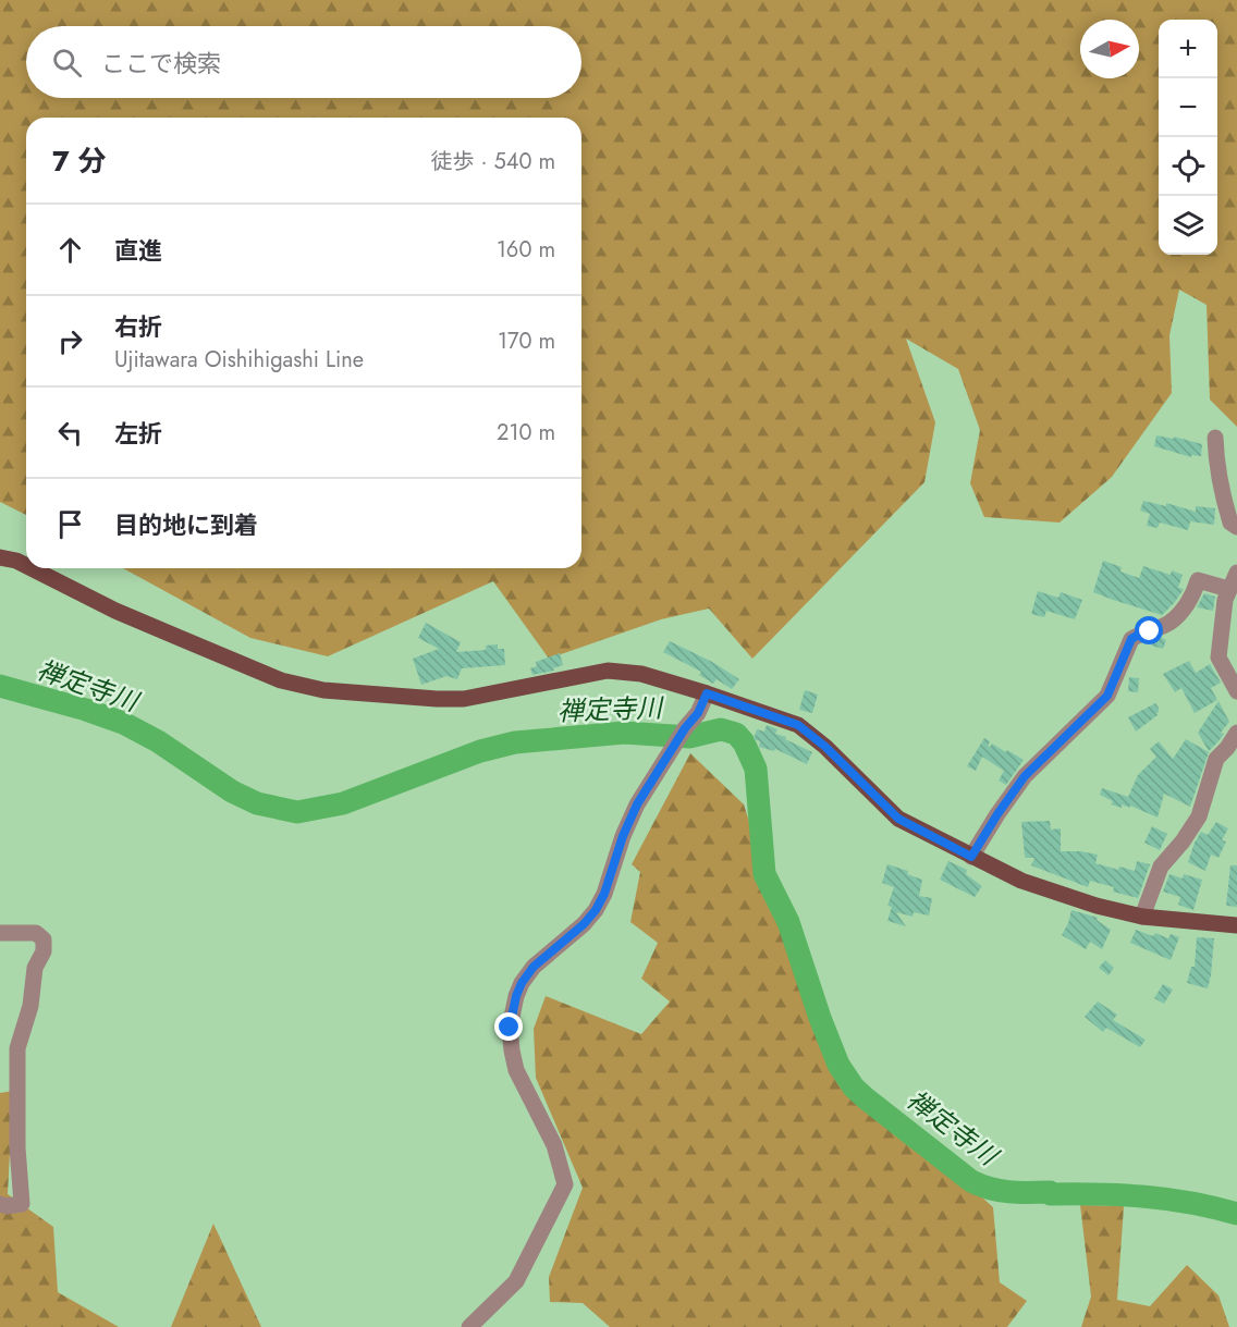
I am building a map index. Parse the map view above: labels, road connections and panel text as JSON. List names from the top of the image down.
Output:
{
  "water": ["禅定寺川"],
  "north": "right",
  "page": {
    "map_buttons": ["+", "−"],
    "search": "ここで検索",
    "heading": ["7 分", "徒歩 · 540 m"],
    "list": [
      ["直進", "160 m"],
      ["右折", "Ujitawara Oishihigashi Line", "170 m"],
      ["左折", "210 m"],
      "目的地に到着"
    ]
  }
}
